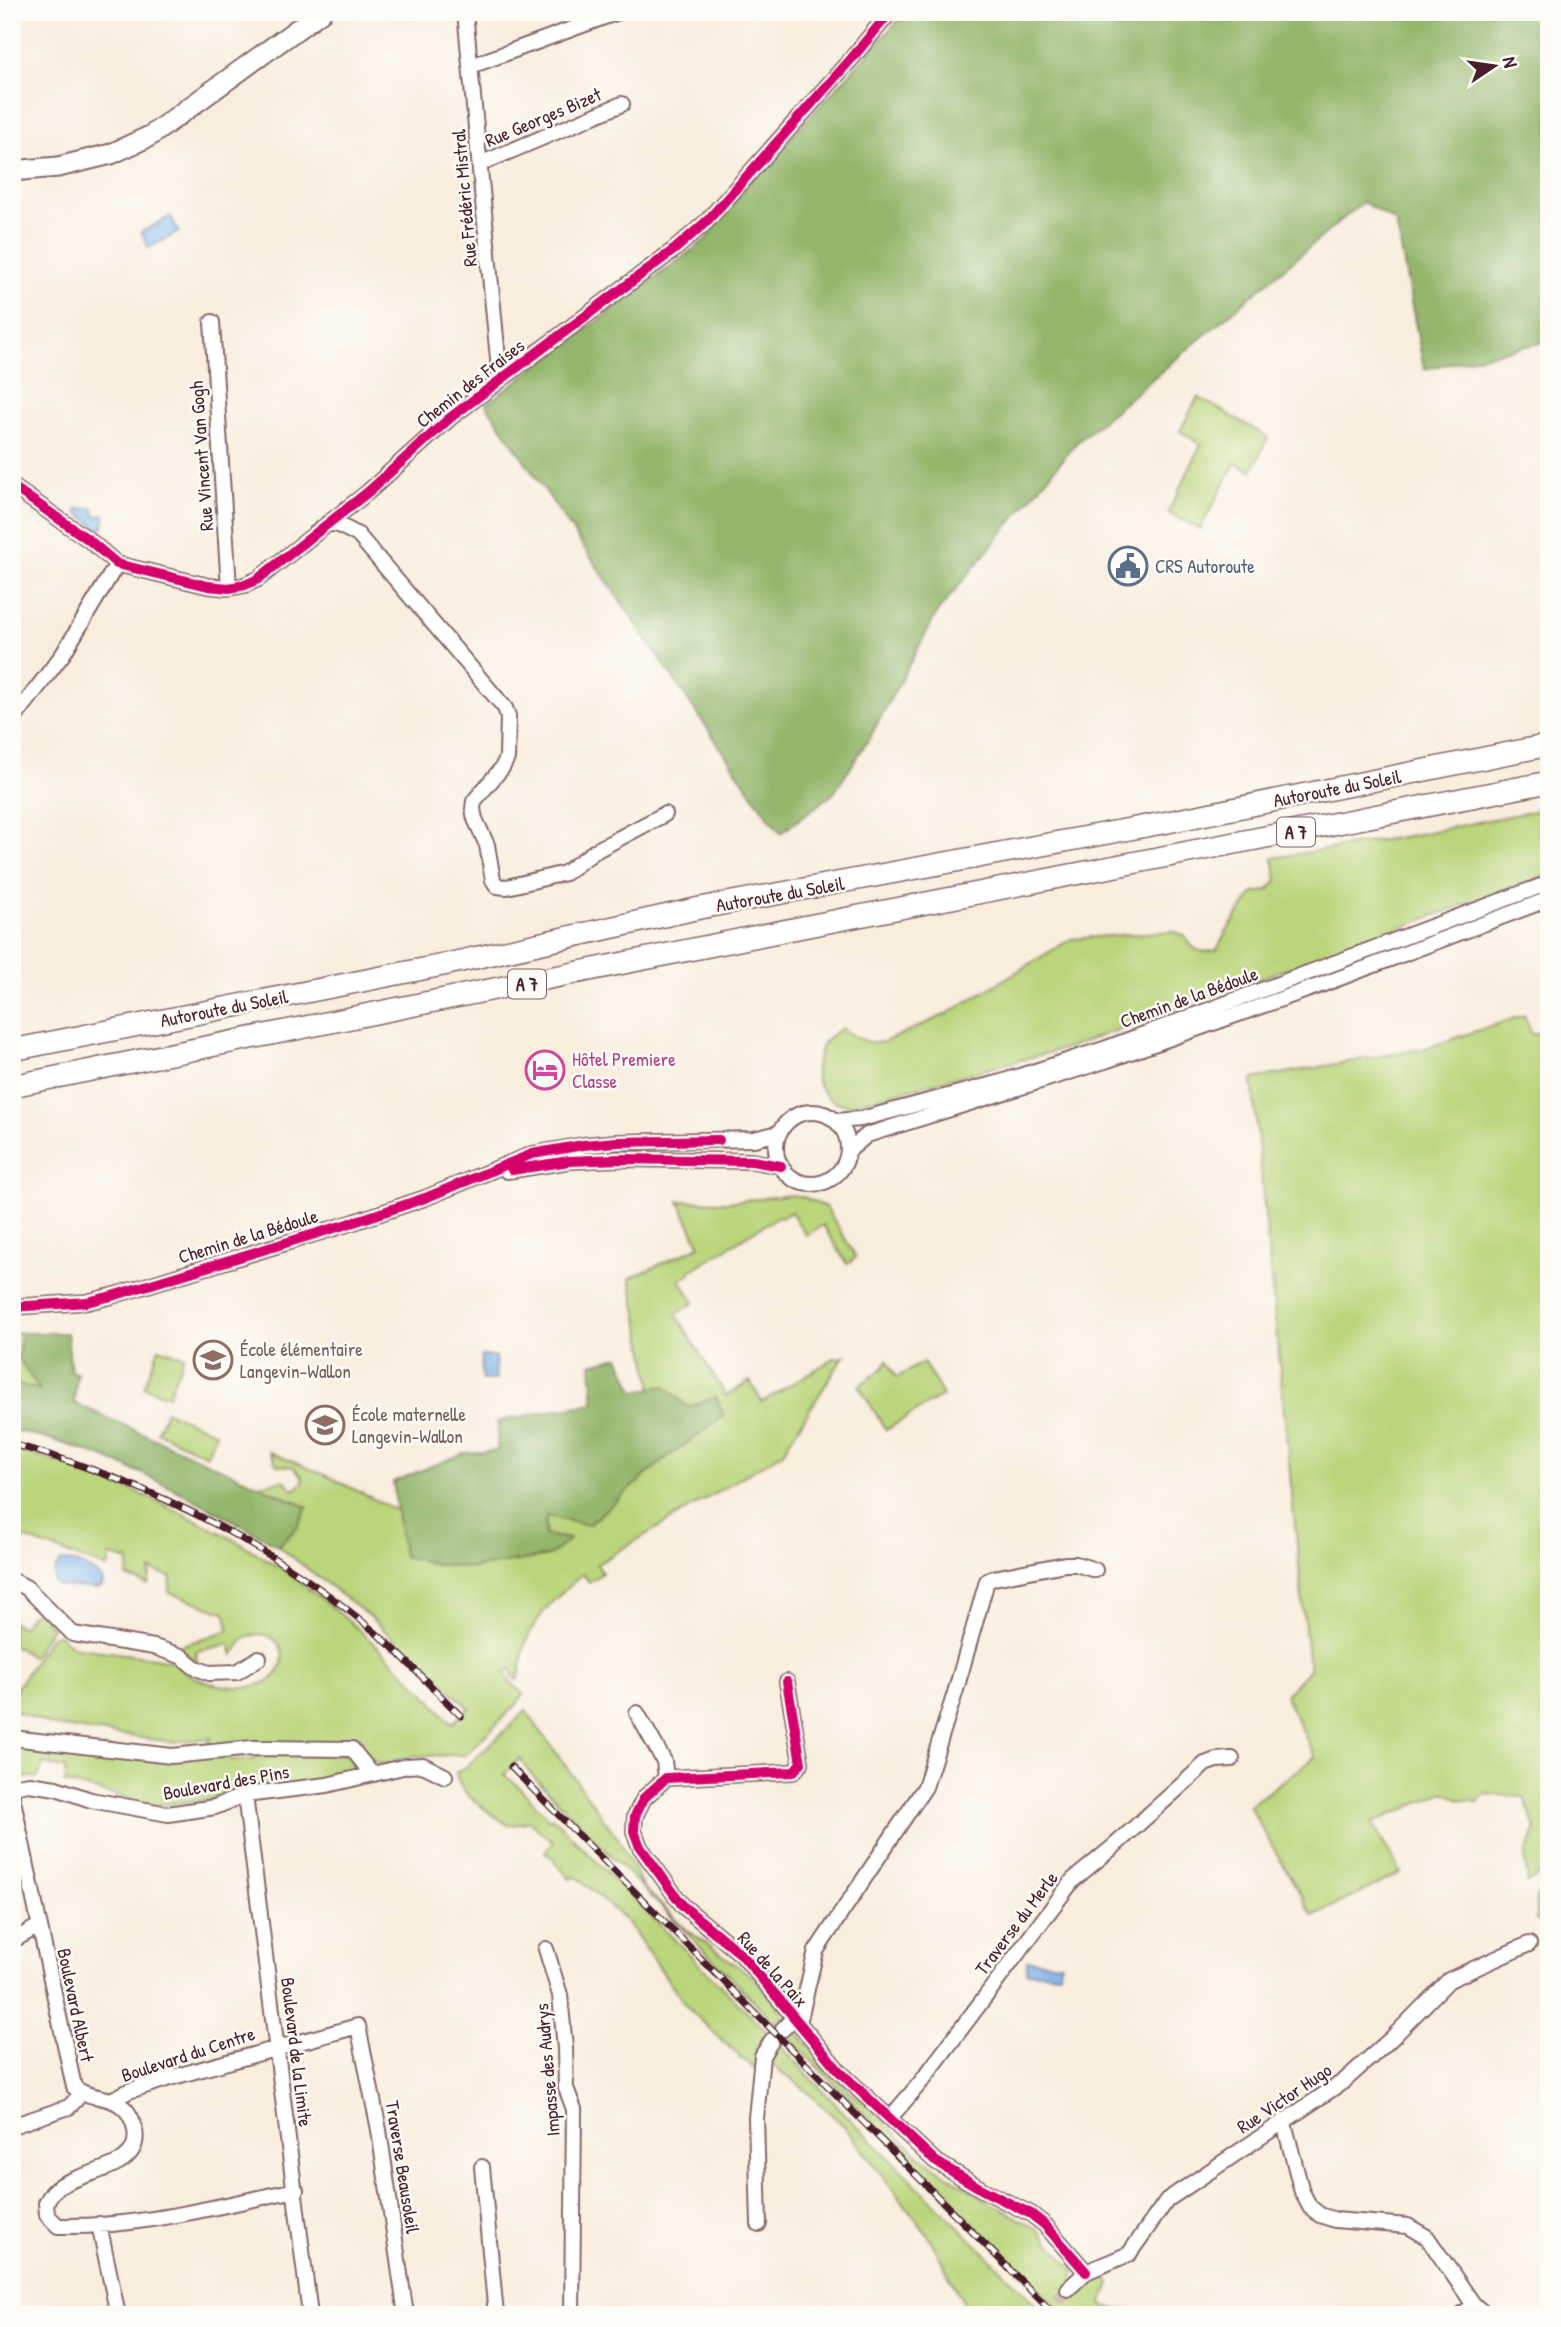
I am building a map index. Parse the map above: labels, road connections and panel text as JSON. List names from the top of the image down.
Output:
{
  "streets": {
    "highway": ["Autoroute du Soleil", "A 7"],
    "street": [
      "Rue Georges Bizet",
      "Rue Frédéric Mistral",
      "Chemin des Fraises",
      "Rue Vincent Van Gogh",
      "Chemin de la Bédoule",
      "Boulevard des Pins",
      "Traverse du Merle",
      "Rue de la Paix",
      "Boulevard Albert",
      "Boulevard de la Limite",
      "Boulevard du Centre",
      "Impasse des Audrys",
      "Rue Victor Hugo",
      "Traverse Beausoleil"
    ]
  },
  "crossings": [
    ["Rue Georges Bizet", "Rue Frédéric Mistral"],
    ["Rue Frédéric Mistral", "Chemin des Fraises"],
    ["Chemin des Fraises", "Rue Vincent Van Gogh"],
    ["Boulevard des Pins", "Boulevard de la Limite"],
    ["Traverse du Merle", "Rue de la Paix"],
    ["Rue de la Paix", "Rue Victor Hugo"],
    ["Boulevard de la Limite", "Boulevard du Centre"],
    ["Boulevard du Centre", "Traverse Beausoleil"]
  ],
  "places": {
    "public building": ["CRS Autoroute"],
    "hotel": ["Hôtel Premiere Classe"],
    "school or university": ["École élémentaire Langevin-Wallon", "École maternelle Langevin-Wallon"]
  },
  "north": "right"
}
